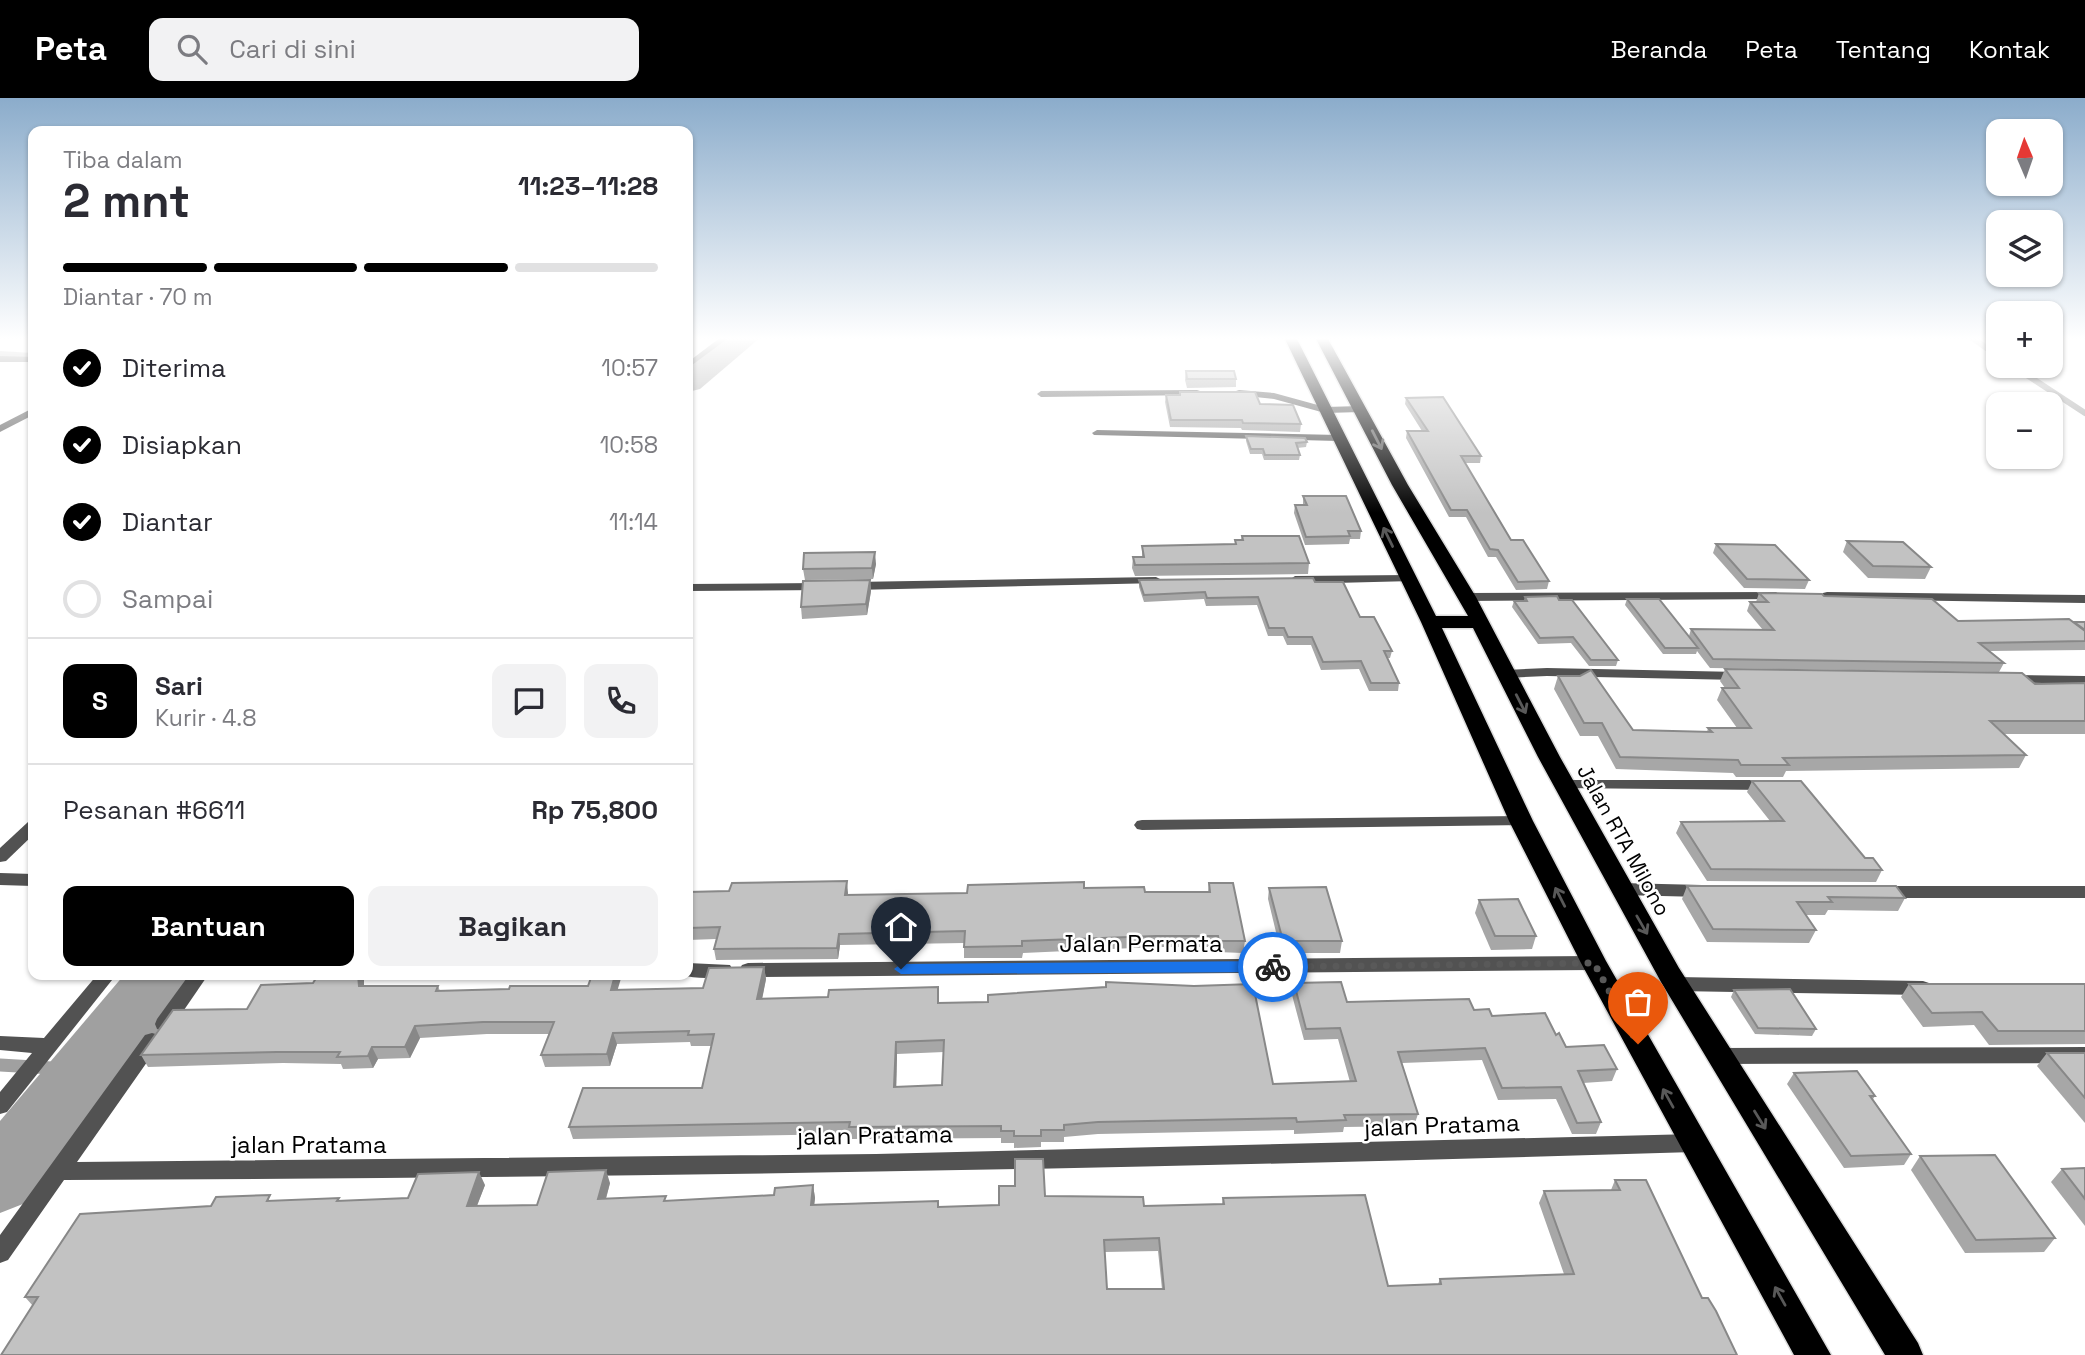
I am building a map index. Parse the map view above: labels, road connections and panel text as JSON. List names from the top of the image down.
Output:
{
  "streets": {
    "highway": ["Jalan RTA Milono"],
    "street": ["Jalan Permata", "jalan Pratama"]
  },
  "north": "top",
  "page": {
    "header": "Peta",
    "search": "Cari di sini",
    "nav": [
      "Beranda",
      "Peta",
      "Tentang",
      "Kontak"
    ],
    "map_buttons": ["+", "−"],
    "heading": ["2 mnt", "Tiba dalam", "11:23–11:28"],
    "panel": [
      "Sari",
      "Kurir · 4.8",
      "Pesanan #6611",
      "Rp 75,800"
    ],
    "bar": "Diantar · 70 m",
    "list": [
      ["Diterima", "10:57"],
      ["Disiapkan", "10:58"],
      ["Diantar", "11:14"],
      "Sampai"
    ],
    "round": "S",
    "buttons": ["Bantuan", "Bagikan"]
  }
}
